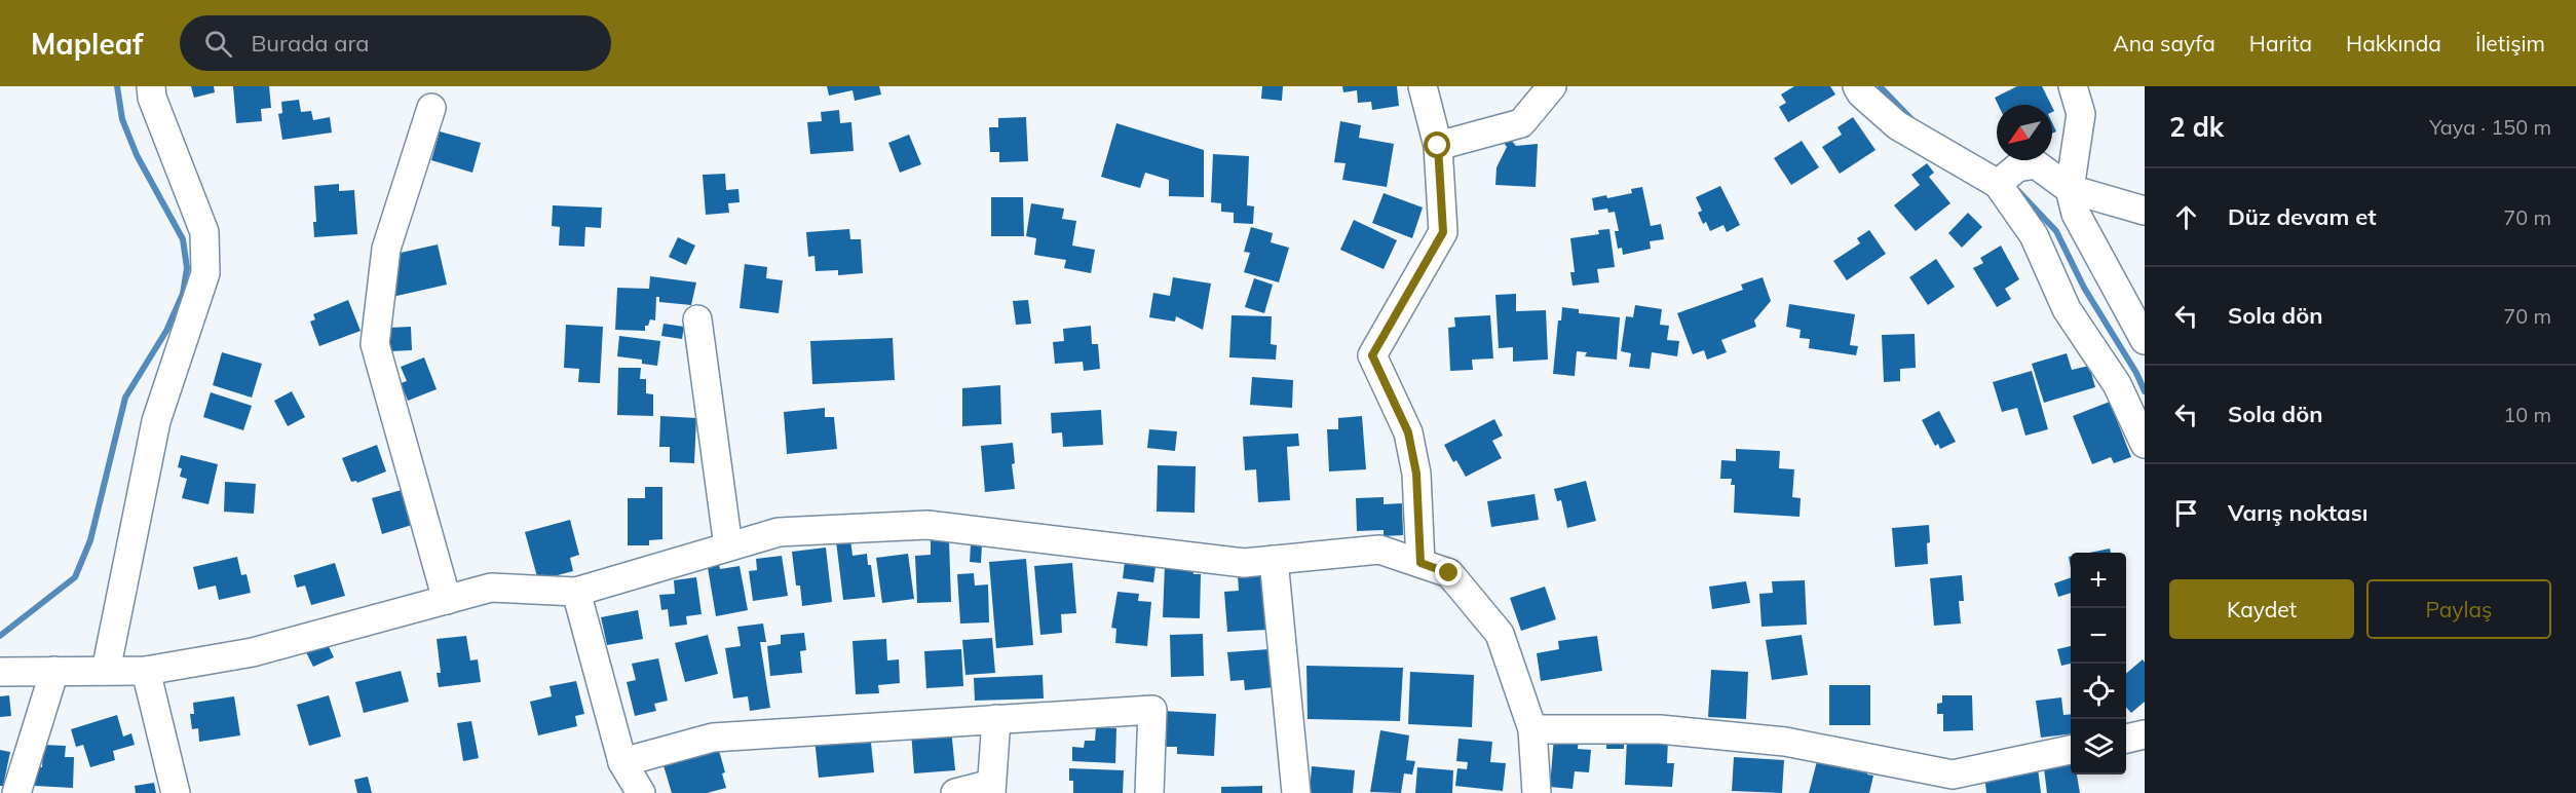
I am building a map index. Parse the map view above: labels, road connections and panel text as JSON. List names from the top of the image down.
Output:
{
  "north": "bottom left",
  "page": {
    "header": "Mapleaf",
    "search": "Burada ara",
    "nav": [
      "Ana sayfa",
      "Harita",
      "Hakkında",
      "İletişim"
    ],
    "heading": ["2 dk", "Yaya · 150 m"],
    "list": [
      ["Düz devam et", "70 m"],
      ["Sola dön", "70 m"],
      ["Sola dön", "10 m"],
      "Varış noktası"
    ],
    "map_buttons": ["+", "−"],
    "buttons": ["Kaydet", "Paylaş"]
  }
}
